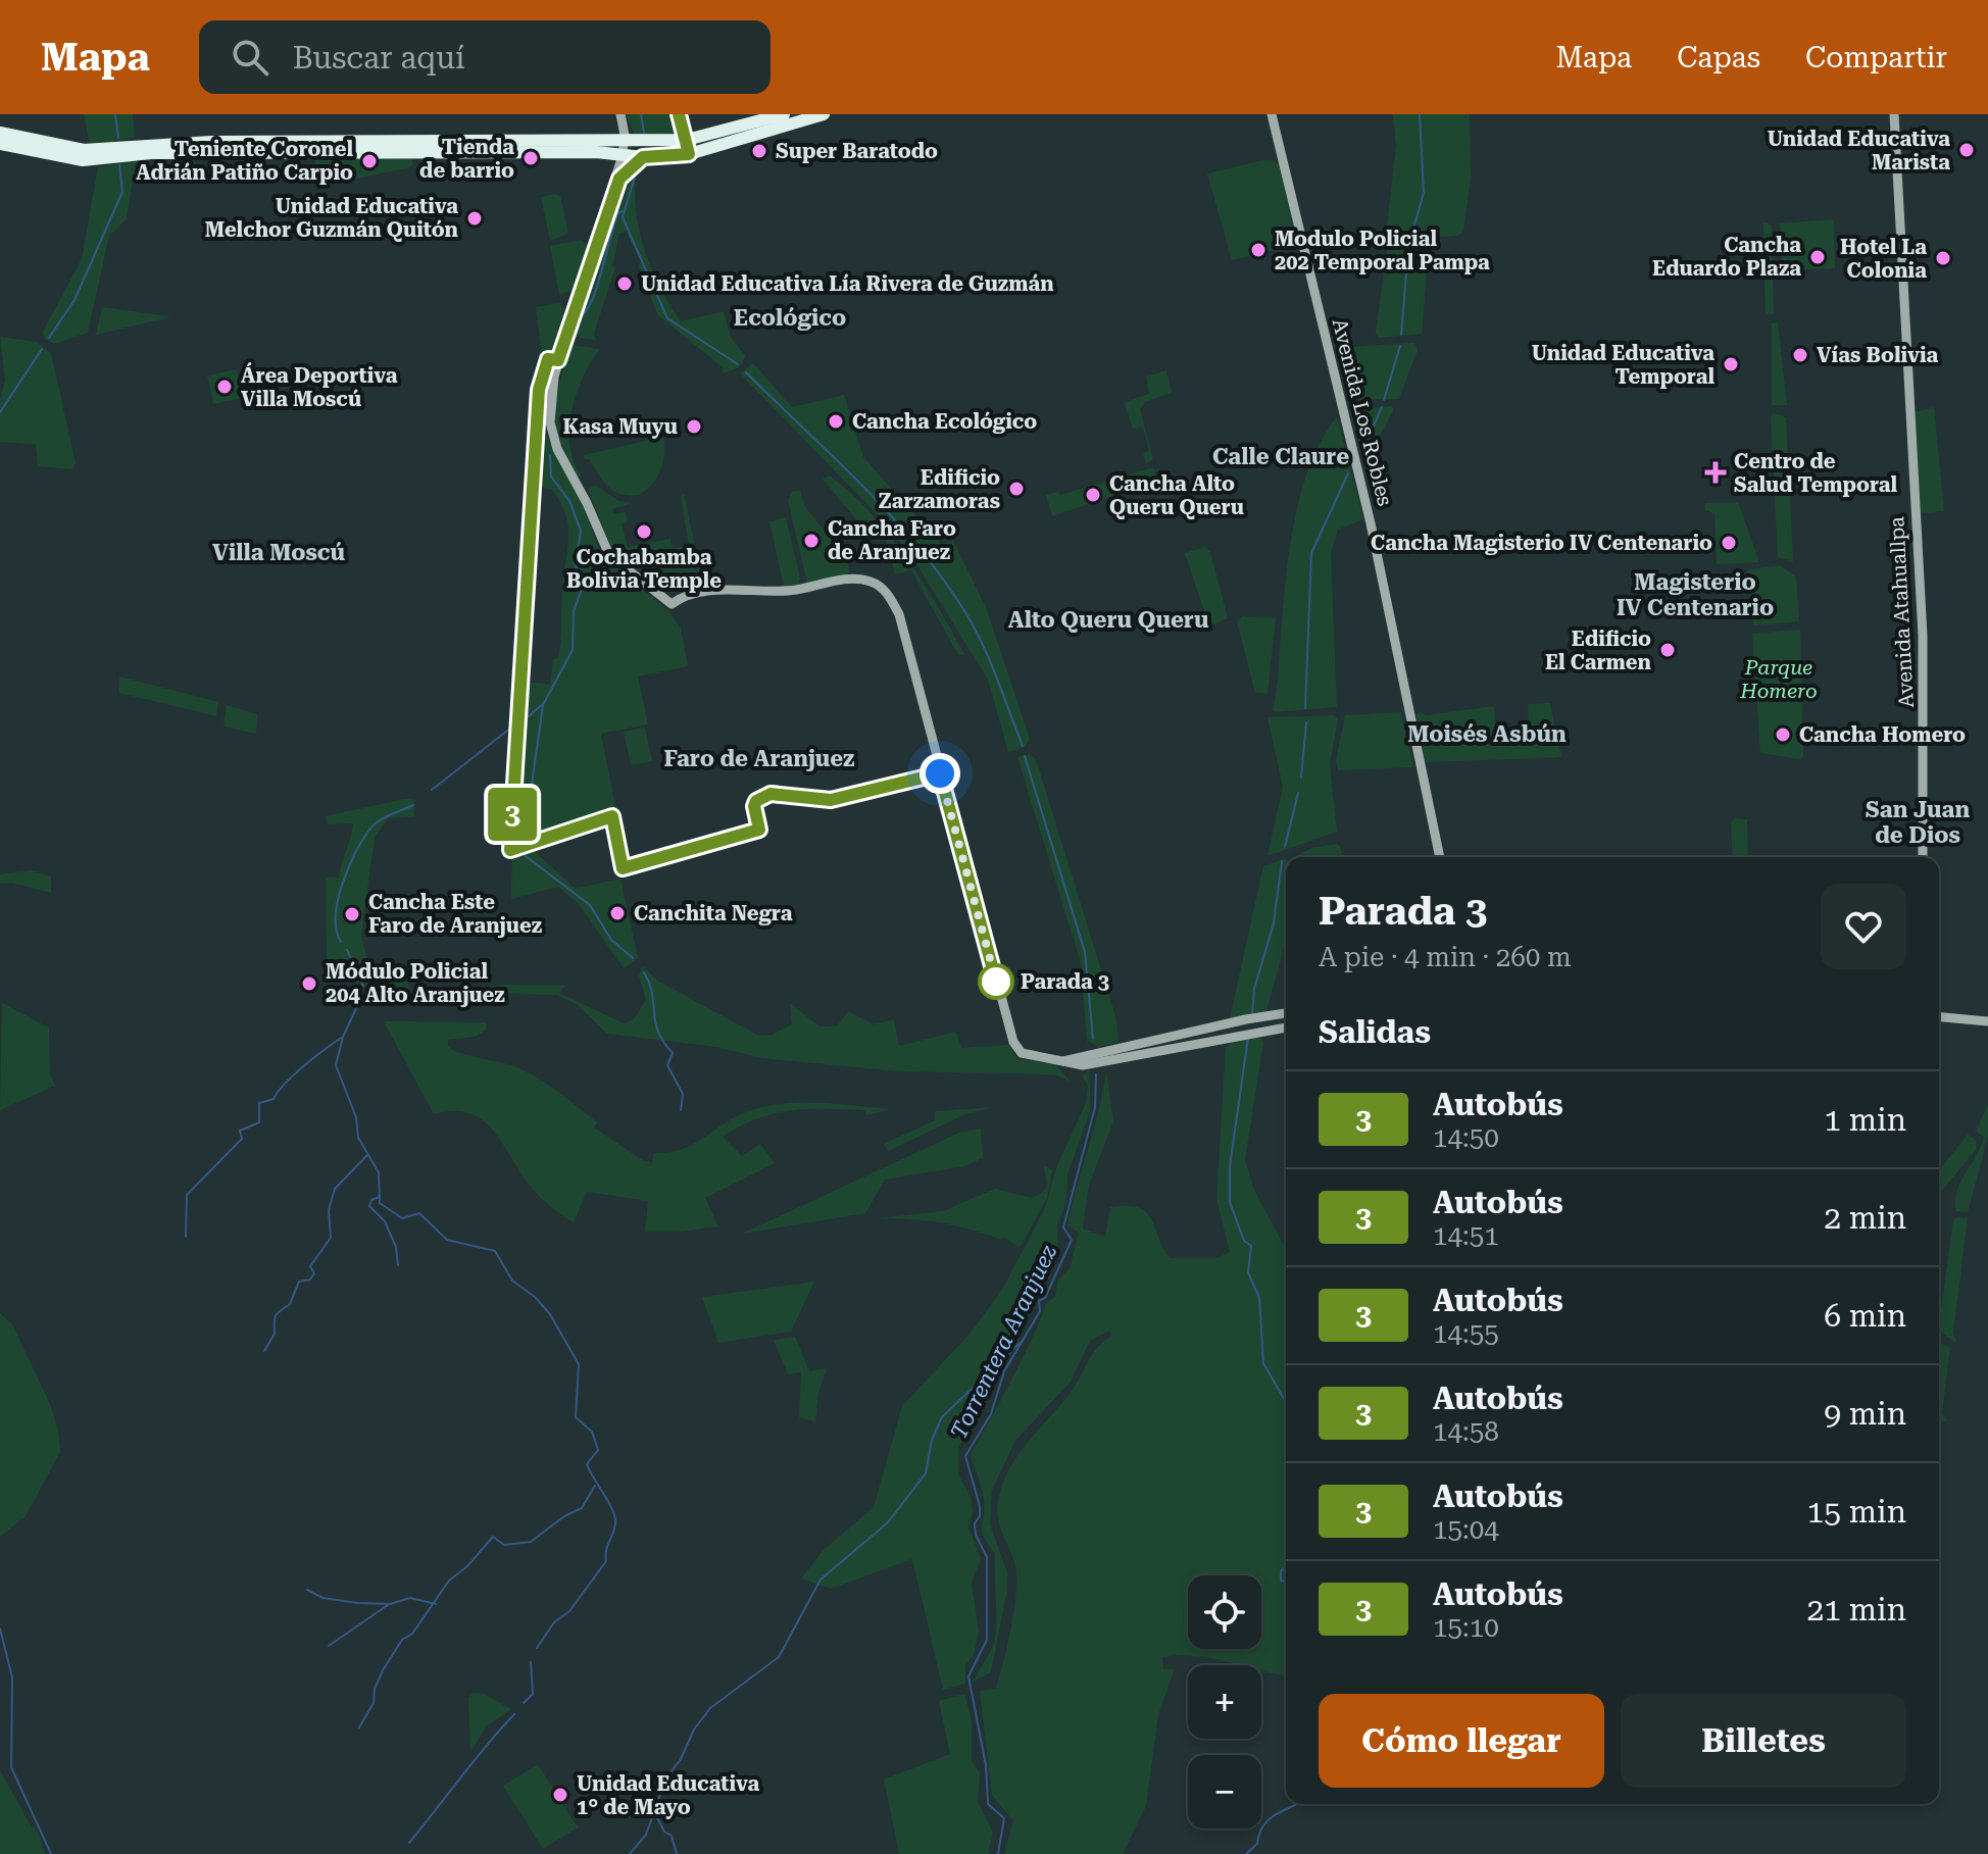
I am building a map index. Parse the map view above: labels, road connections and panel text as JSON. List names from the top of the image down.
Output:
{
  "streets": {
    "main road": ["Avenida Los Robles", "Avenida Atahuallpa"]
  },
  "districts": [
    "Ecológico",
    "Calle Claure",
    "Villa Moscú",
    "Magisterio IV Centenario",
    "Alto Queru Queru",
    "Moisés Asbún",
    "Faro de Aranjuez",
    "San Juan de Dios"
  ],
  "water": ["Torrentera Aranjuez"],
  "parks": ["Parque Homero"],
  "places": {
    "other": [
      "Unidad Educativa Marista",
      "Super Baratodo",
      "Tienda de barrio",
      "Teniente Coronel Adrián Patiño Carpio",
      "Unidad Educativa Melchor Guzmán Quitón",
      "Modulo Policial 202 Temporal Pampa",
      "Cancha Eduardo Plaza",
      "Hotel La Colonia",
      "Unidad Educativa Lía Rivera de Guzmán",
      "Vías Bolivia",
      "Unidad Educativa Temporal",
      "Área Deportiva Villa Moscú",
      "Cancha Ecológico",
      "Kasa Muyu",
      "Edificio Zarzamoras",
      "Cancha Alto Queru Queru",
      "Cochabamba Bolivia Temple",
      "Cancha Faro de Aranjuez",
      "Cancha Magisterio IV Centenario",
      "Edificio El Carmen",
      "Cancha Homero",
      "Canchita Negra",
      "Cancha Este Faro de Aranjuez",
      "Parada 3",
      "Módulo Policial 204 Alto Aranjuez",
      "Unidad Educativa 1° de Mayo"
    ],
    "health": ["Centro de Salud Temporal"]
  },
  "lines": ["bus line 3"],
  "page": {
    "header": "Mapa",
    "search": "Buscar aquí",
    "nav": ["Mapa", "Capas", "Compartir"],
    "on_map": "3",
    "heading": [
      ["Parada 3", "A pie · 4 min · 260 m"],
      "Salidas"
    ],
    "list": [
      {
        "mark": "3",
        "name": "Autobús",
        "note": "14:50",
        "value": "1 min"
      },
      {
        "mark": "3",
        "name": "Autobús",
        "note": "14:51",
        "value": "2 min"
      },
      {
        "mark": "3",
        "name": "Autobús",
        "note": "14:55",
        "value": "6 min"
      },
      {
        "mark": "3",
        "name": "Autobús",
        "note": "14:58",
        "value": "9 min"
      },
      {
        "mark": "3",
        "name": "Autobús",
        "note": "15:04",
        "value": "15 min"
      },
      {
        "mark": "3",
        "name": "Autobús",
        "note": "15:10",
        "value": "21 min"
      }
    ],
    "map_buttons": ["+", "−"],
    "buttons": ["Cómo llegar", "Billetes"]
  }
}
